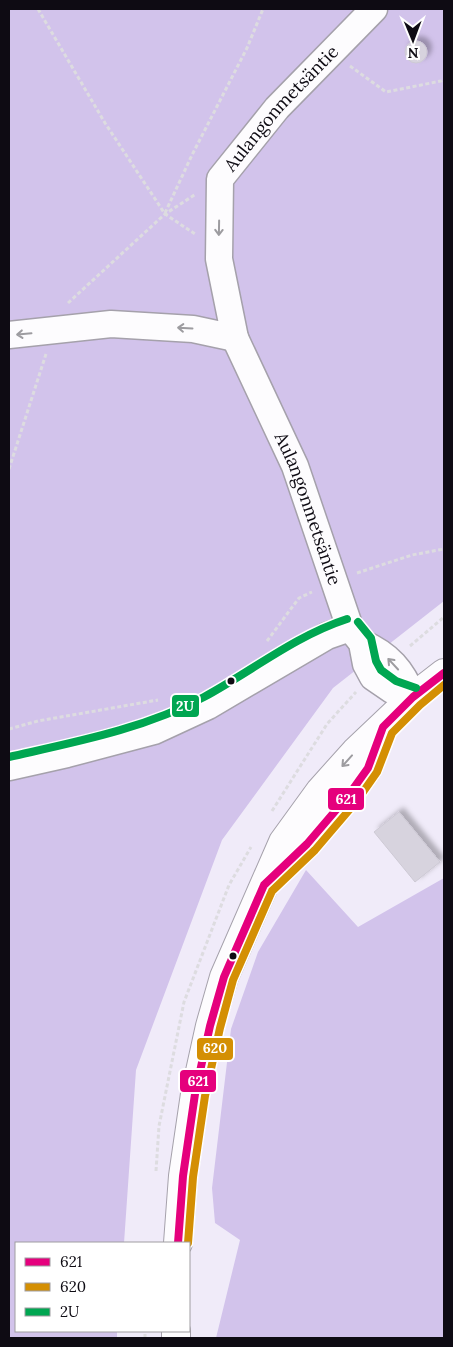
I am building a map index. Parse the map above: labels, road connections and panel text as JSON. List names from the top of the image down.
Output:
{
  "streets": {
    "street": ["Aulangonmetsäntie"]
  },
  "lines": ["transit line 2U", "transit line 621", "transit line 620"],
  "legend": ["621", "620", "2U"],
  "north": "bottom"
}
